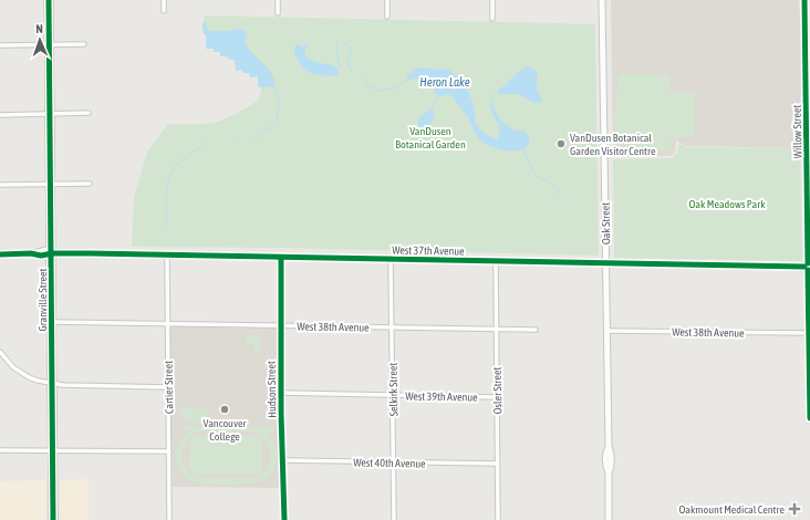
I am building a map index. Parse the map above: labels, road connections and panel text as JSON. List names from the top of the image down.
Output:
{
  "streets": {
    "highway": ["Granville Street"],
    "main road": ["Oak Street"],
    "street": [
      "Willow Street",
      "West 37th Avenue",
      "West 38th Avenue",
      "Cartier Street",
      "Hudson Street",
      "Selkirk Street",
      "Osler Street",
      "West 39th Avenue",
      "West 40th Avenue"
    ]
  },
  "crossings": [
    ["Oak Street", "West 37th Avenue"],
    ["Oak Street", "West 38th Avenue"],
    ["West 37th Avenue", "Granville Street"],
    ["West 37th Avenue", "Cartier Street"],
    ["West 37th Avenue", "Hudson Street"],
    ["West 37th Avenue", "Selkirk Street"],
    ["West 37th Avenue", "Osler Street"],
    ["Granville Street", "West 38th Avenue"],
    ["West 38th Avenue", "Cartier Street"],
    ["West 38th Avenue", "Hudson Street"],
    ["West 38th Avenue", "Selkirk Street"],
    ["West 38th Avenue", "Osler Street"],
    ["Hudson Street", "West 39th Avenue"],
    ["Hudson Street", "West 40th Avenue"],
    ["Selkirk Street", "West 39th Avenue"],
    ["Selkirk Street", "West 40th Avenue"],
    ["Osler Street", "West 39th Avenue"],
    ["Osler Street", "West 40th Avenue"]
  ],
  "water": ["Heron Lake"],
  "parks": ["VanDusen Botanical Garden", "Oak Meadows Park"],
  "places": {
    "other": ["VanDusen Botanical Garden Visitor Centre", "Vancouver College"],
    "health": ["Oakmount Medical Centre"]
  },
  "north": "top"
}
